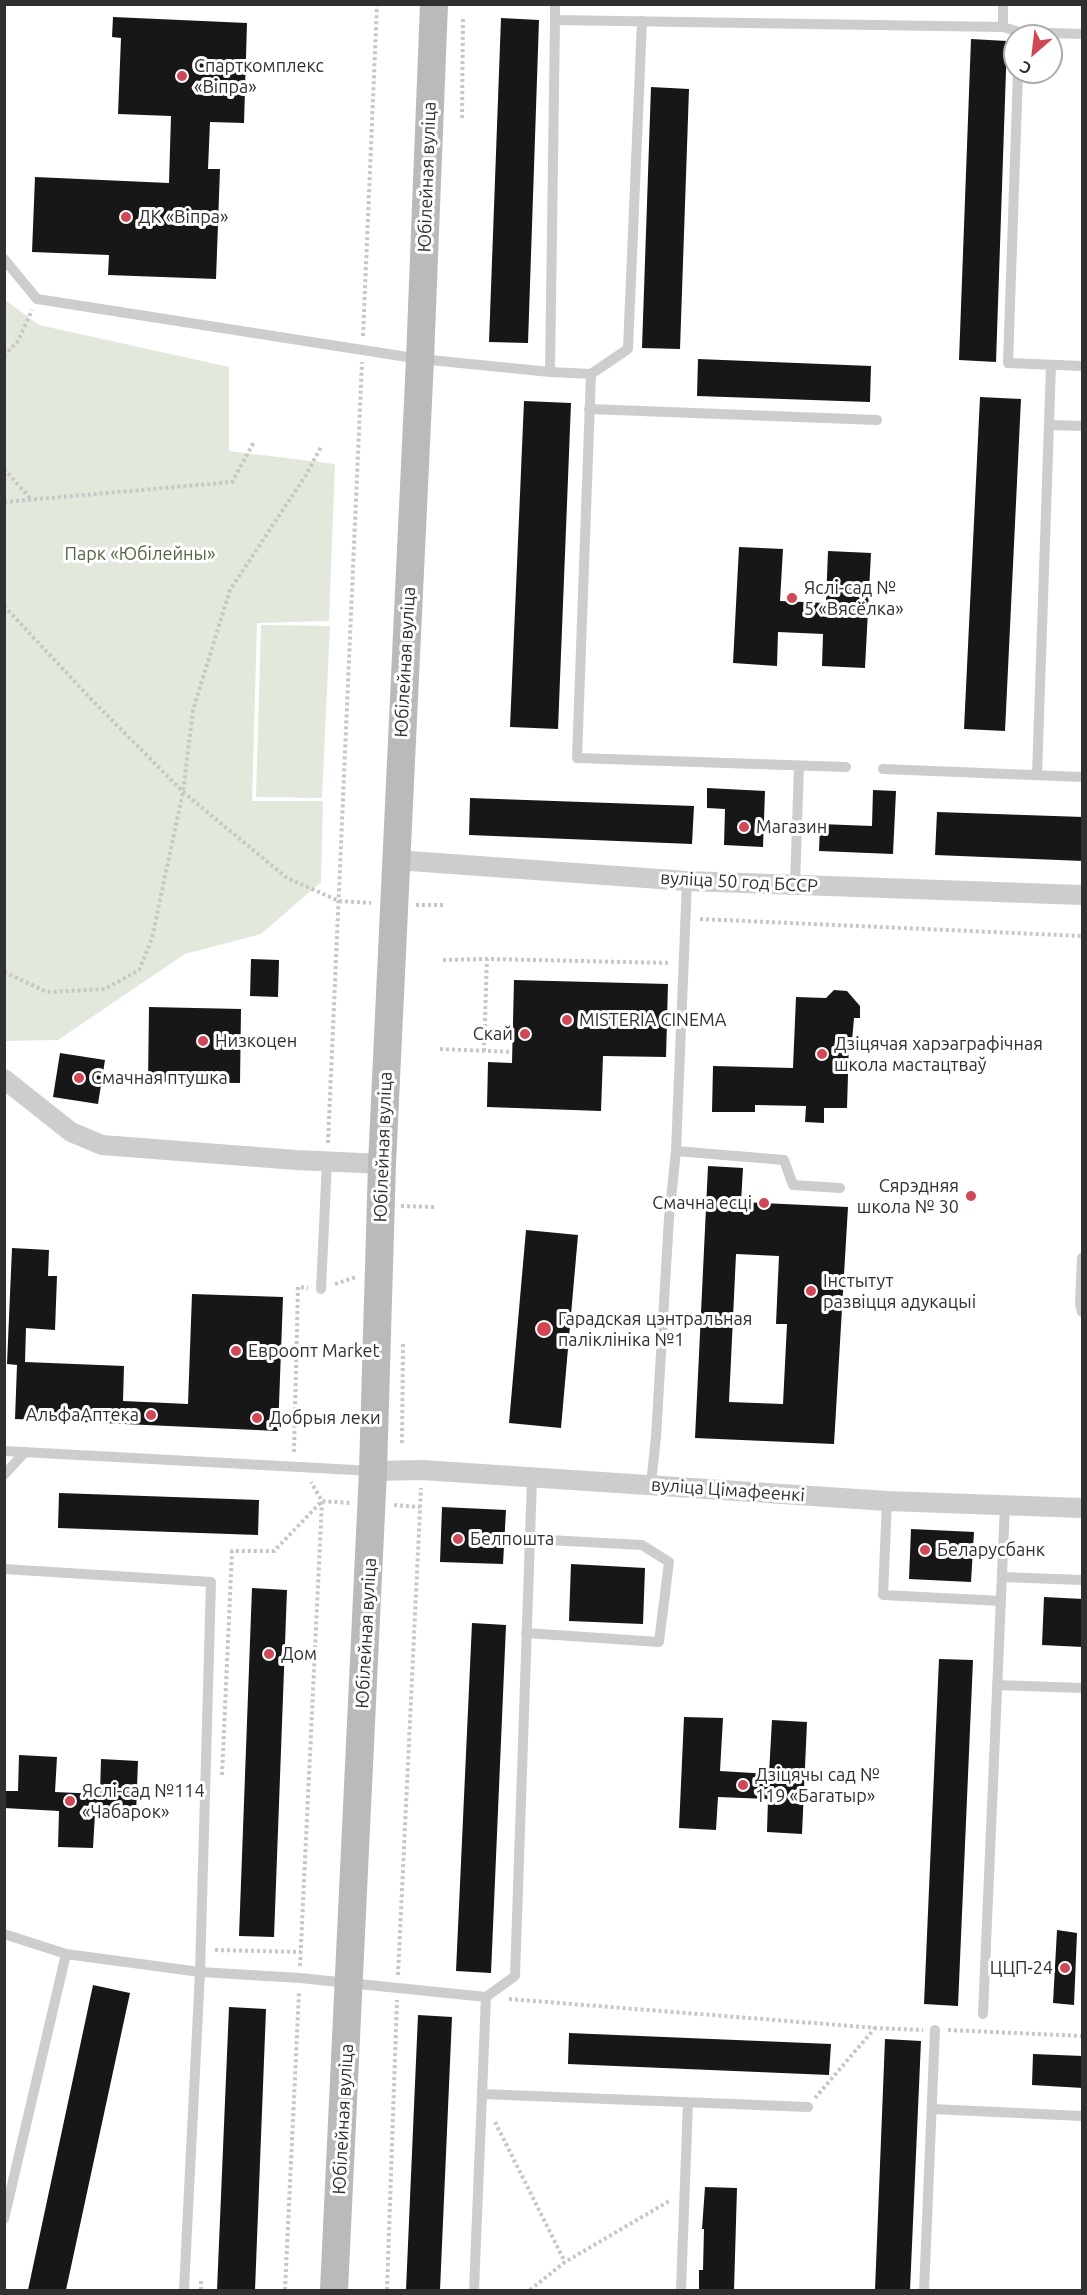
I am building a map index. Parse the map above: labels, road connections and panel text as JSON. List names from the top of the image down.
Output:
{
  "streets": {
    "main road": ["Юбілейная вуліца"],
    "street": ["вуліца 50 год БССР", "вуліца Цімафеенкі"]
  },
  "crossings": [
    ["Юбілейная вуліца", "вуліца 50 год БССР"],
    ["Юбілейная вуліца", "вуліца Цімафеенкі"]
  ],
  "parks": ["Парк «Юбілейны»"],
  "places": [
    "Спарткомплекс «Віпра»",
    "ДК «Віпра»",
    "Яслі-сад № 5 «Вясёлка»",
    "Магазин",
    "MISTERIA CINEMA",
    "Скай",
    "Низкоцен",
    "Дзіцячая харэаграфічная школа мастацтваў",
    "Смачная птушка",
    "Сярэдняя школа № 30",
    "Смачна есцi",
    "Інстытут развіцця адукацыі",
    "Гарадская цэнтральная паліклініка №1",
    "Евроопт Market",
    "АльфаАптека",
    "Добрыя леки",
    "Белпошта",
    "Беларусбанк",
    "Дом",
    "Дзіцячы сад № 119 «Багатыр»",
    "Яслі-сад №114 «Чабарок»",
    "ЦЦП-24"
  ],
  "north": "bottom left"
}
